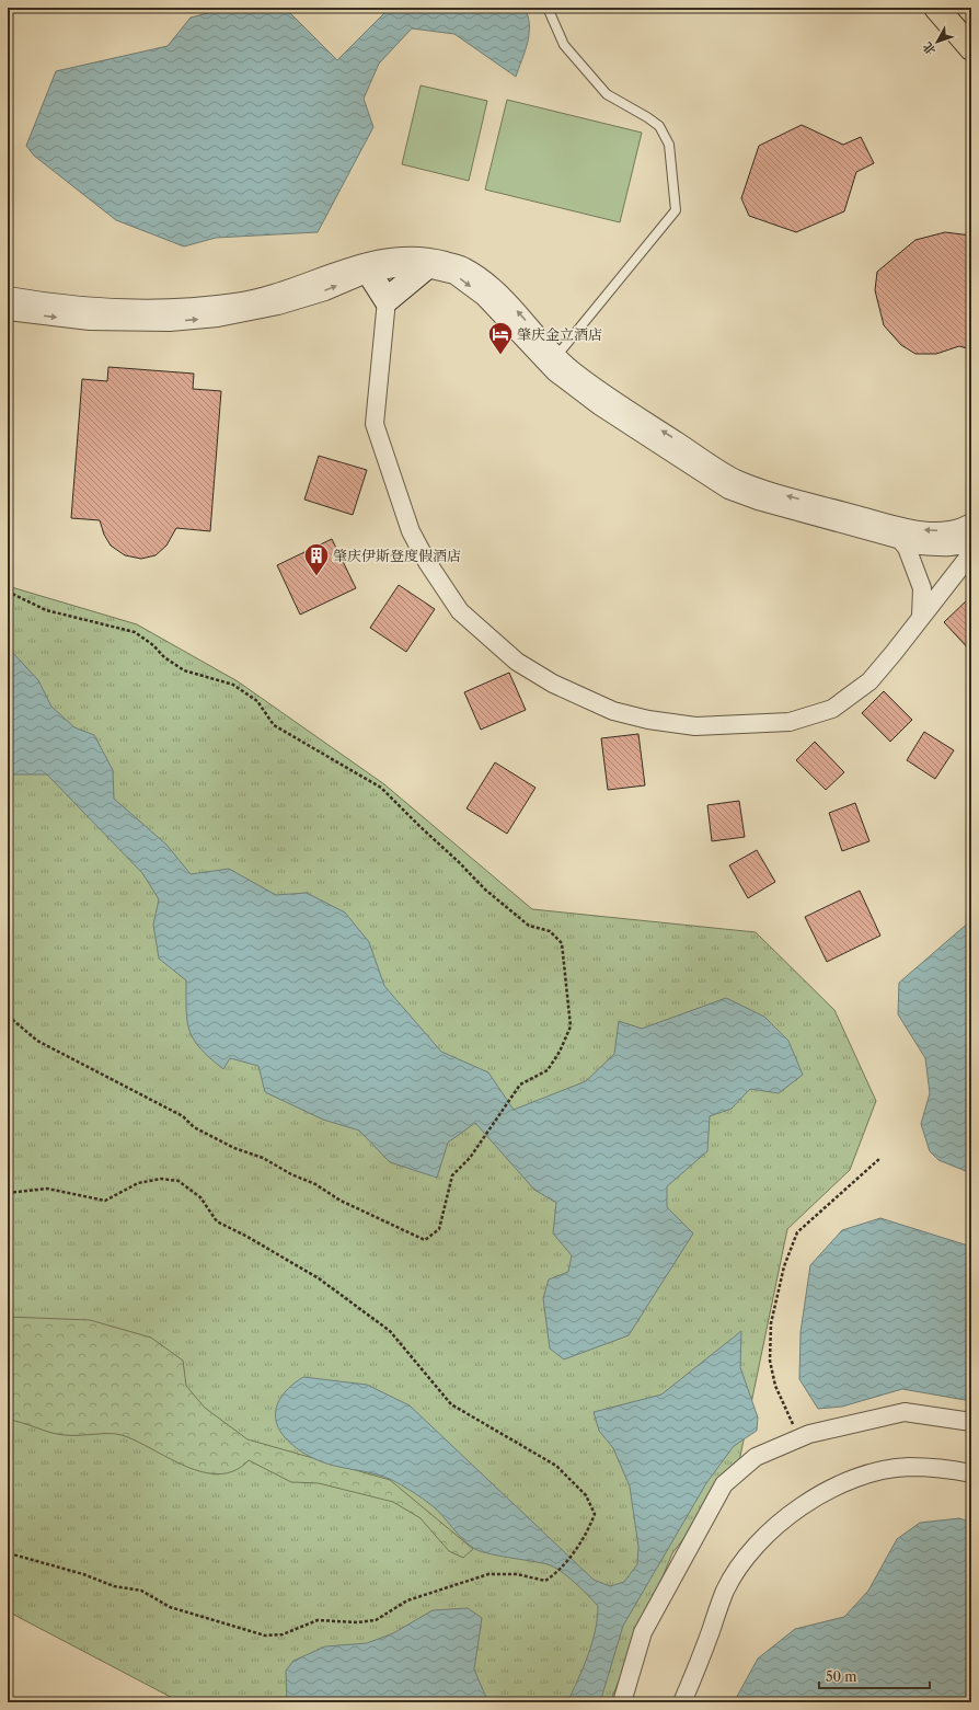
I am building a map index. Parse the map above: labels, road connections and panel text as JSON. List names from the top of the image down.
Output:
{
  "places": {
    "hotel": ["肇庆金立酒店"],
    "building": ["肇庆伊斯登度假酒店"]
  },
  "scale_bar": "50 m",
  "north": "bottom left"
}
